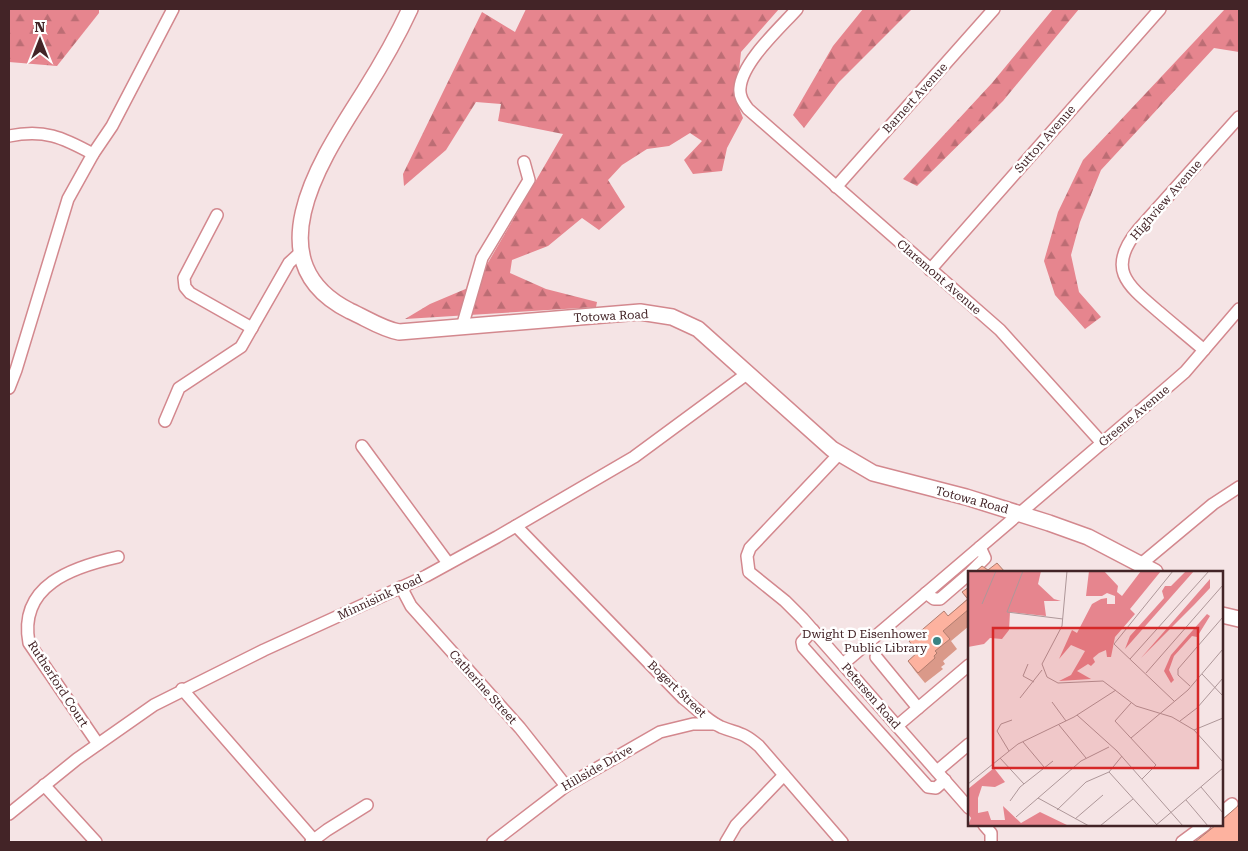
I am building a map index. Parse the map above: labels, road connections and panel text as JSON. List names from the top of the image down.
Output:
{
  "streets": {
    "main road": ["Totowa Road"],
    "street": [
      "Barnert Avenue",
      "Sutton Avenue",
      "Highview Avenue",
      "Claremont Avenue",
      "Greene Avenue",
      "Minnisink Road",
      "Rutherford Court",
      "Catherine Street",
      "Bogert Street",
      "Petersen Road",
      "Hillside Drive"
    ]
  },
  "crossings": [
    ["Barnert Avenue", "Claremont Avenue"],
    ["Sutton Avenue", "Claremont Avenue"],
    ["Highview Avenue", "Greene Avenue"],
    ["Claremont Avenue", "Greene Avenue"],
    ["Totowa Road", "Greene Avenue"],
    ["Totowa Road", "Minnisink Road"],
    ["Totowa Road", "Petersen Road"],
    ["Greene Avenue", "Petersen Road"],
    ["Minnisink Road", "Rutherford Court"],
    ["Minnisink Road", "Catherine Street"],
    ["Minnisink Road", "Bogert Street"],
    ["Catherine Street", "Hillside Drive"],
    ["Bogert Street", "Hillside Drive"]
  ],
  "places": ["Dwight D Eisenhower Public Library"],
  "north": "top"
}
